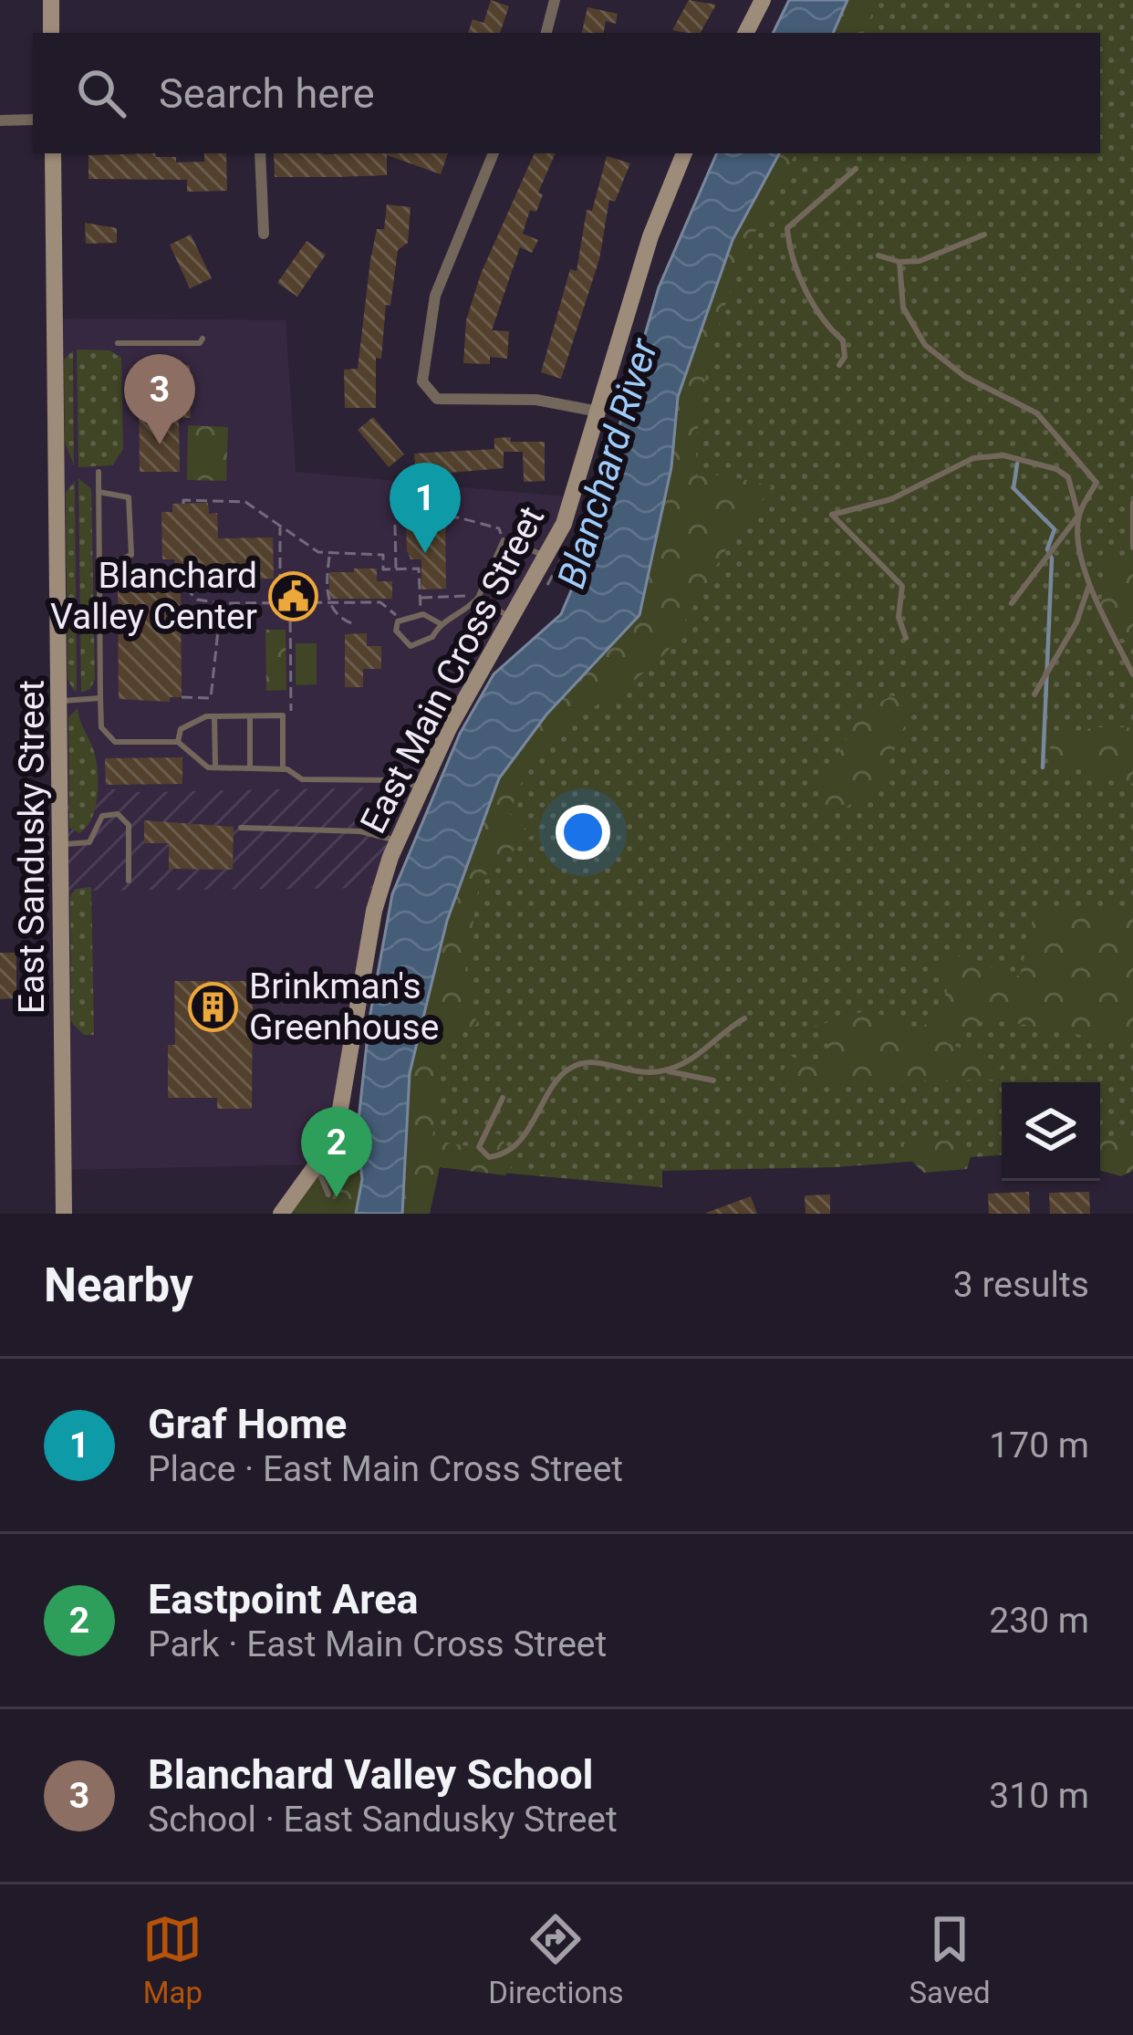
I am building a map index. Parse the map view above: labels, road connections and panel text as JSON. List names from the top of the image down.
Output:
{
  "streets": {
    "main road": ["East Main Cross Street", "East Sandusky Street"]
  },
  "water": ["Blanchard River"],
  "places": {
    "public building": ["Blanchard Valley Center"],
    "building": ["Brinkman's Greenhouse"]
  },
  "page": {
    "search": "Search here",
    "pins": ["3", "1", "2"],
    "heading": ["Nearby", "3 results"],
    "list": [
      {
        "mark": "1",
        "name": "Graf Home",
        "note": "Place · East Main Cross Street",
        "value": "170 m"
      },
      {
        "mark": "2",
        "name": "Eastpoint Area",
        "note": "Park · East Main Cross Street",
        "value": "230 m"
      },
      {
        "mark": "3",
        "name": "Blanchard Valley School",
        "note": "School · East Sandusky Street",
        "value": "310 m"
      }
    ],
    "nav": ["Map", "Directions", "Saved"]
  }
}
